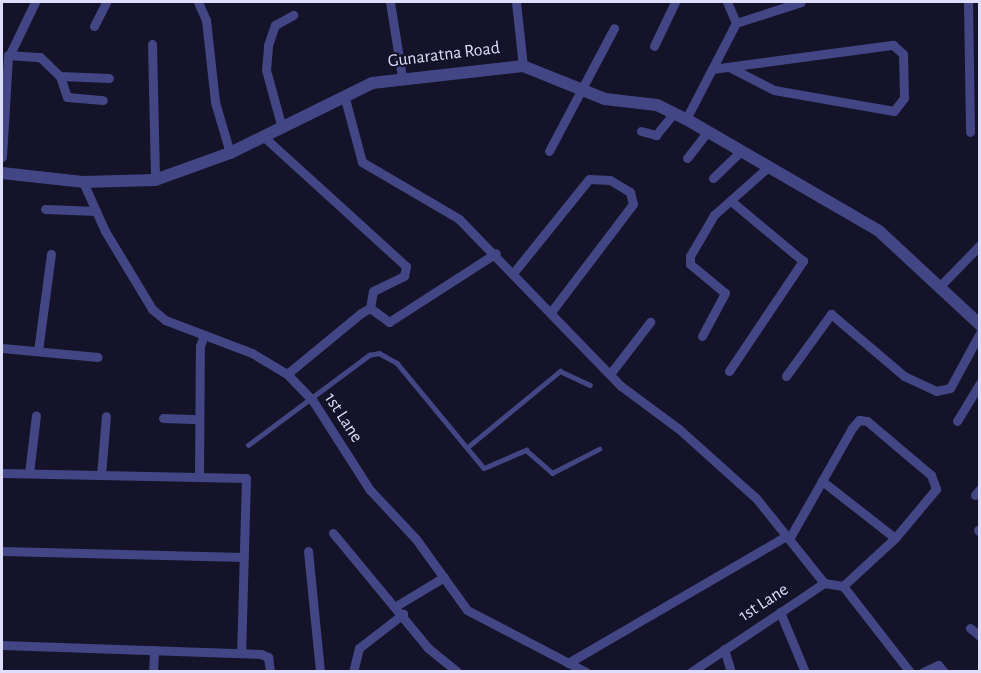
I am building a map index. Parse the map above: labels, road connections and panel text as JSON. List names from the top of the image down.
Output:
{
  "streets": {
    "street": ["Gunaratna Road", "1st Lane"]
  },
  "crossings": [
    ["Gunaratna Road", "1st Lane"]
  ]
}
